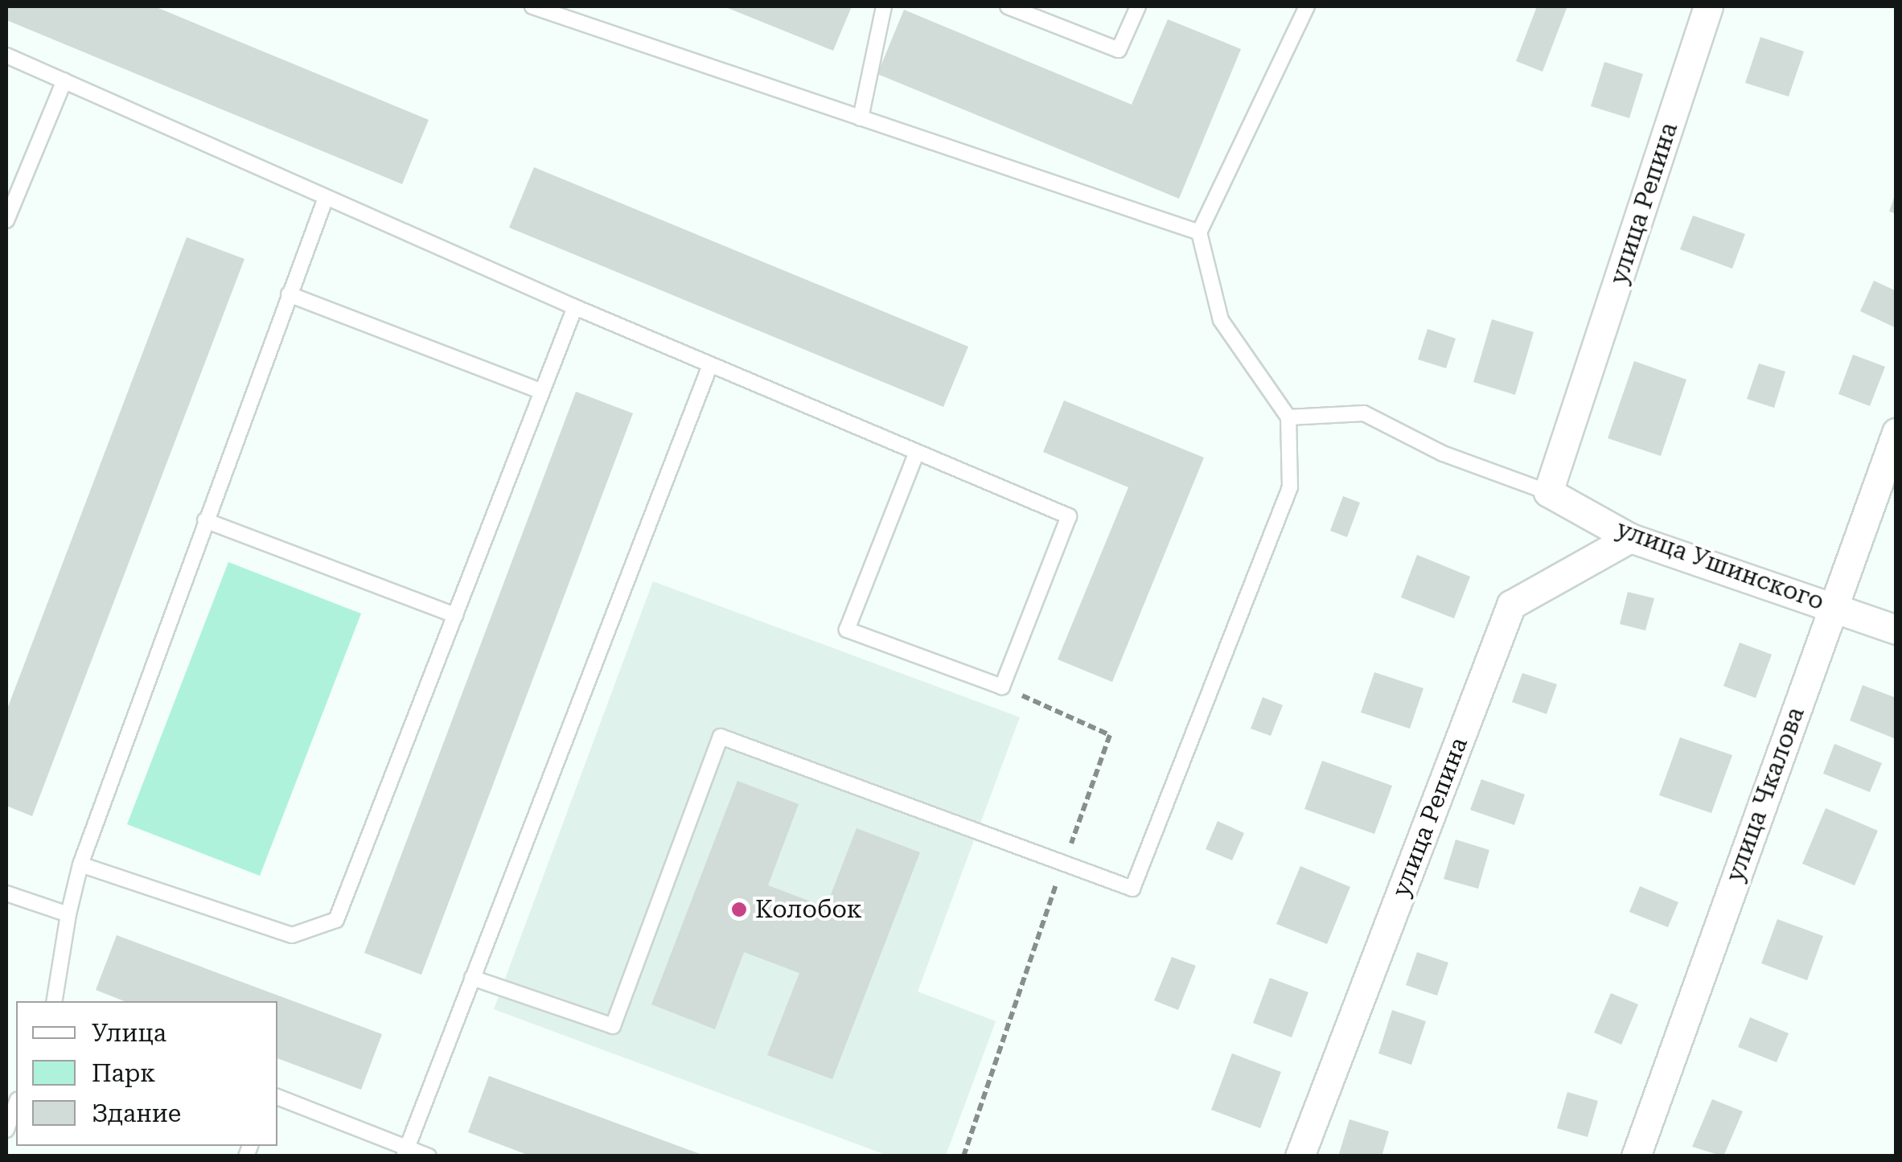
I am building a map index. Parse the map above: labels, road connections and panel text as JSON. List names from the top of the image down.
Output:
{
  "streets": {
    "street": ["улица Репина", "улица Ушинского", "улица Чкалова"]
  },
  "crossings": [
    ["улица Репина", "улица Ушинского"],
    ["улица Ушинского", "улица Чкалова"]
  ],
  "places": ["Колобок"],
  "legend": ["Улица", "Парк", "Здание"]
}
